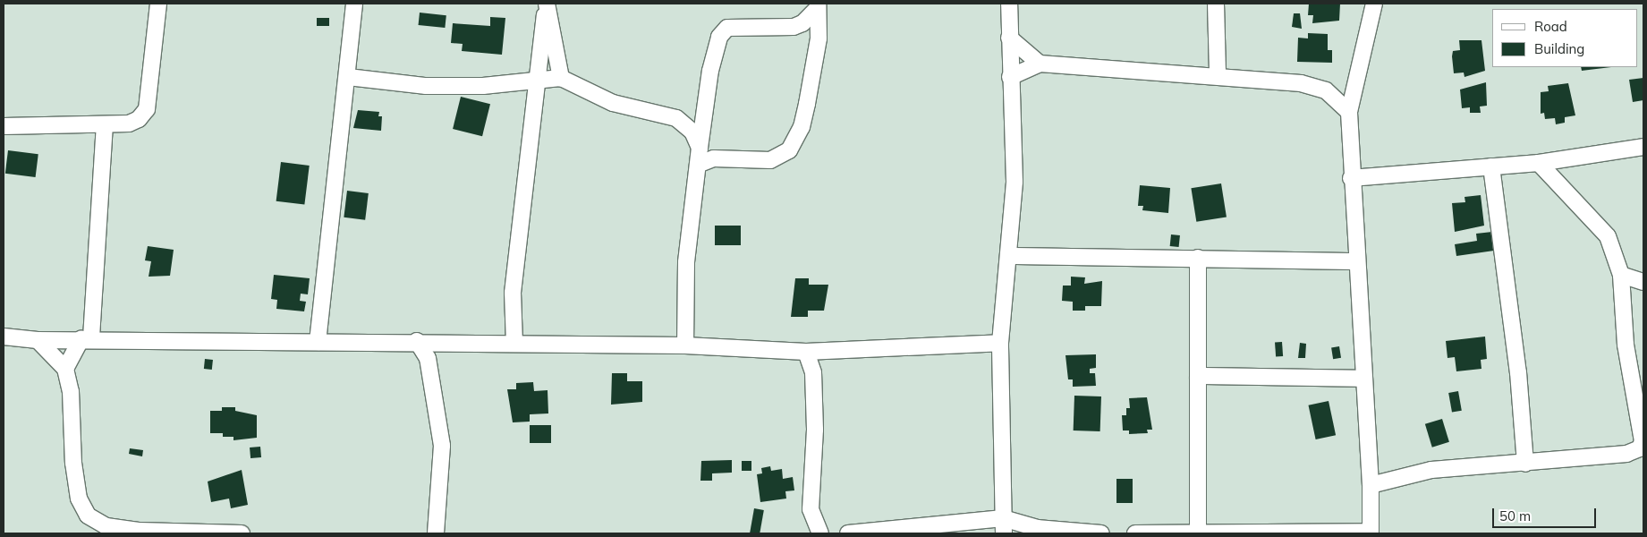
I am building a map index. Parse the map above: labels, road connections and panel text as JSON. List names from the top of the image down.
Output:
{
  "legend": ["Road", "Building"],
  "scale_bar": "50 m"
}
